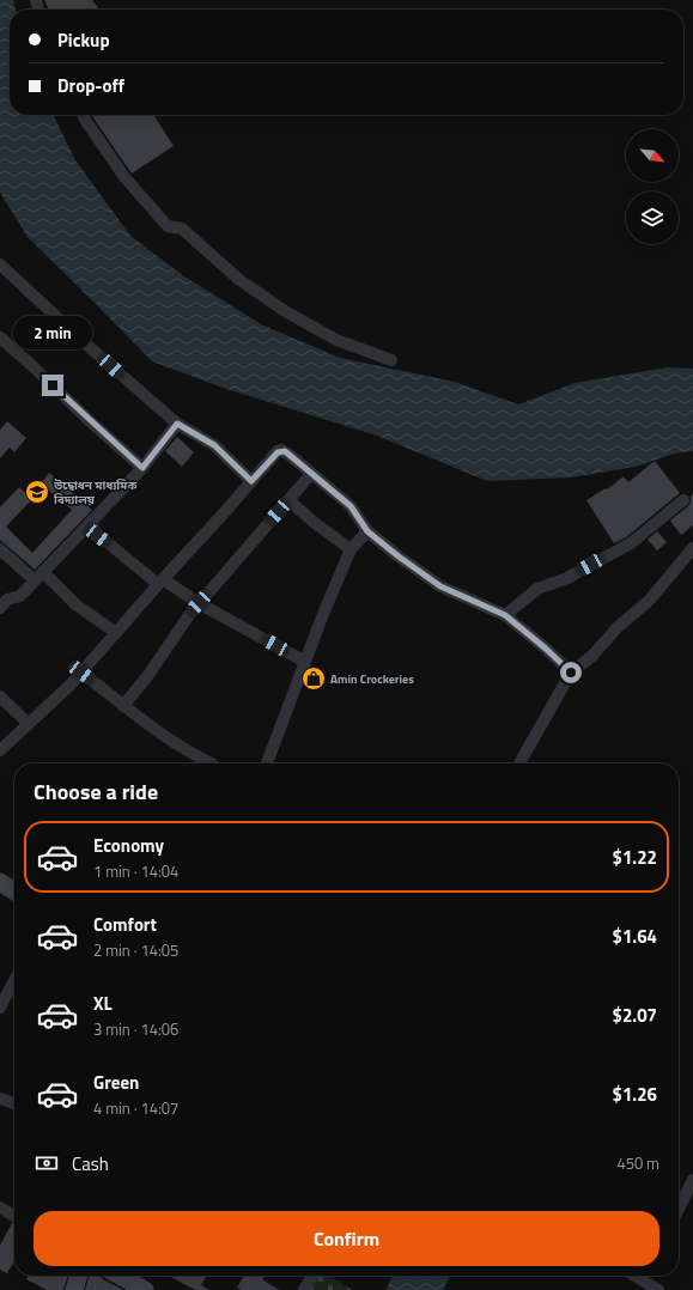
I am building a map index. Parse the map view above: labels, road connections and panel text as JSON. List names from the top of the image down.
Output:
{
  "places": {
    "school or university": ["উদ্বোধন মাধ্যমিক বিদ্যালয়"],
    "shop": ["Amin Crockeries"]
  },
  "north": "bottom right",
  "page": {
    "banner": ["Pickup", "Drop-off"],
    "bubble": "2 min",
    "heading": "Choose a ride",
    "list": [
      {
        "name": "Economy",
        "note": "1 min · 14:04",
        "value": "$1.22"
      },
      {
        "name": "Comfort",
        "note": "2 min · 14:05",
        "value": "$1.64"
      },
      {
        "name": "XL",
        "note": "3 min · 14:06",
        "value": "$2.07"
      },
      {
        "name": "Green",
        "note": "4 min · 14:07",
        "value": "$1.26"
      }
    ],
    "pay": ["Cash", "450 m"],
    "buttons": "Confirm"
  }
}
